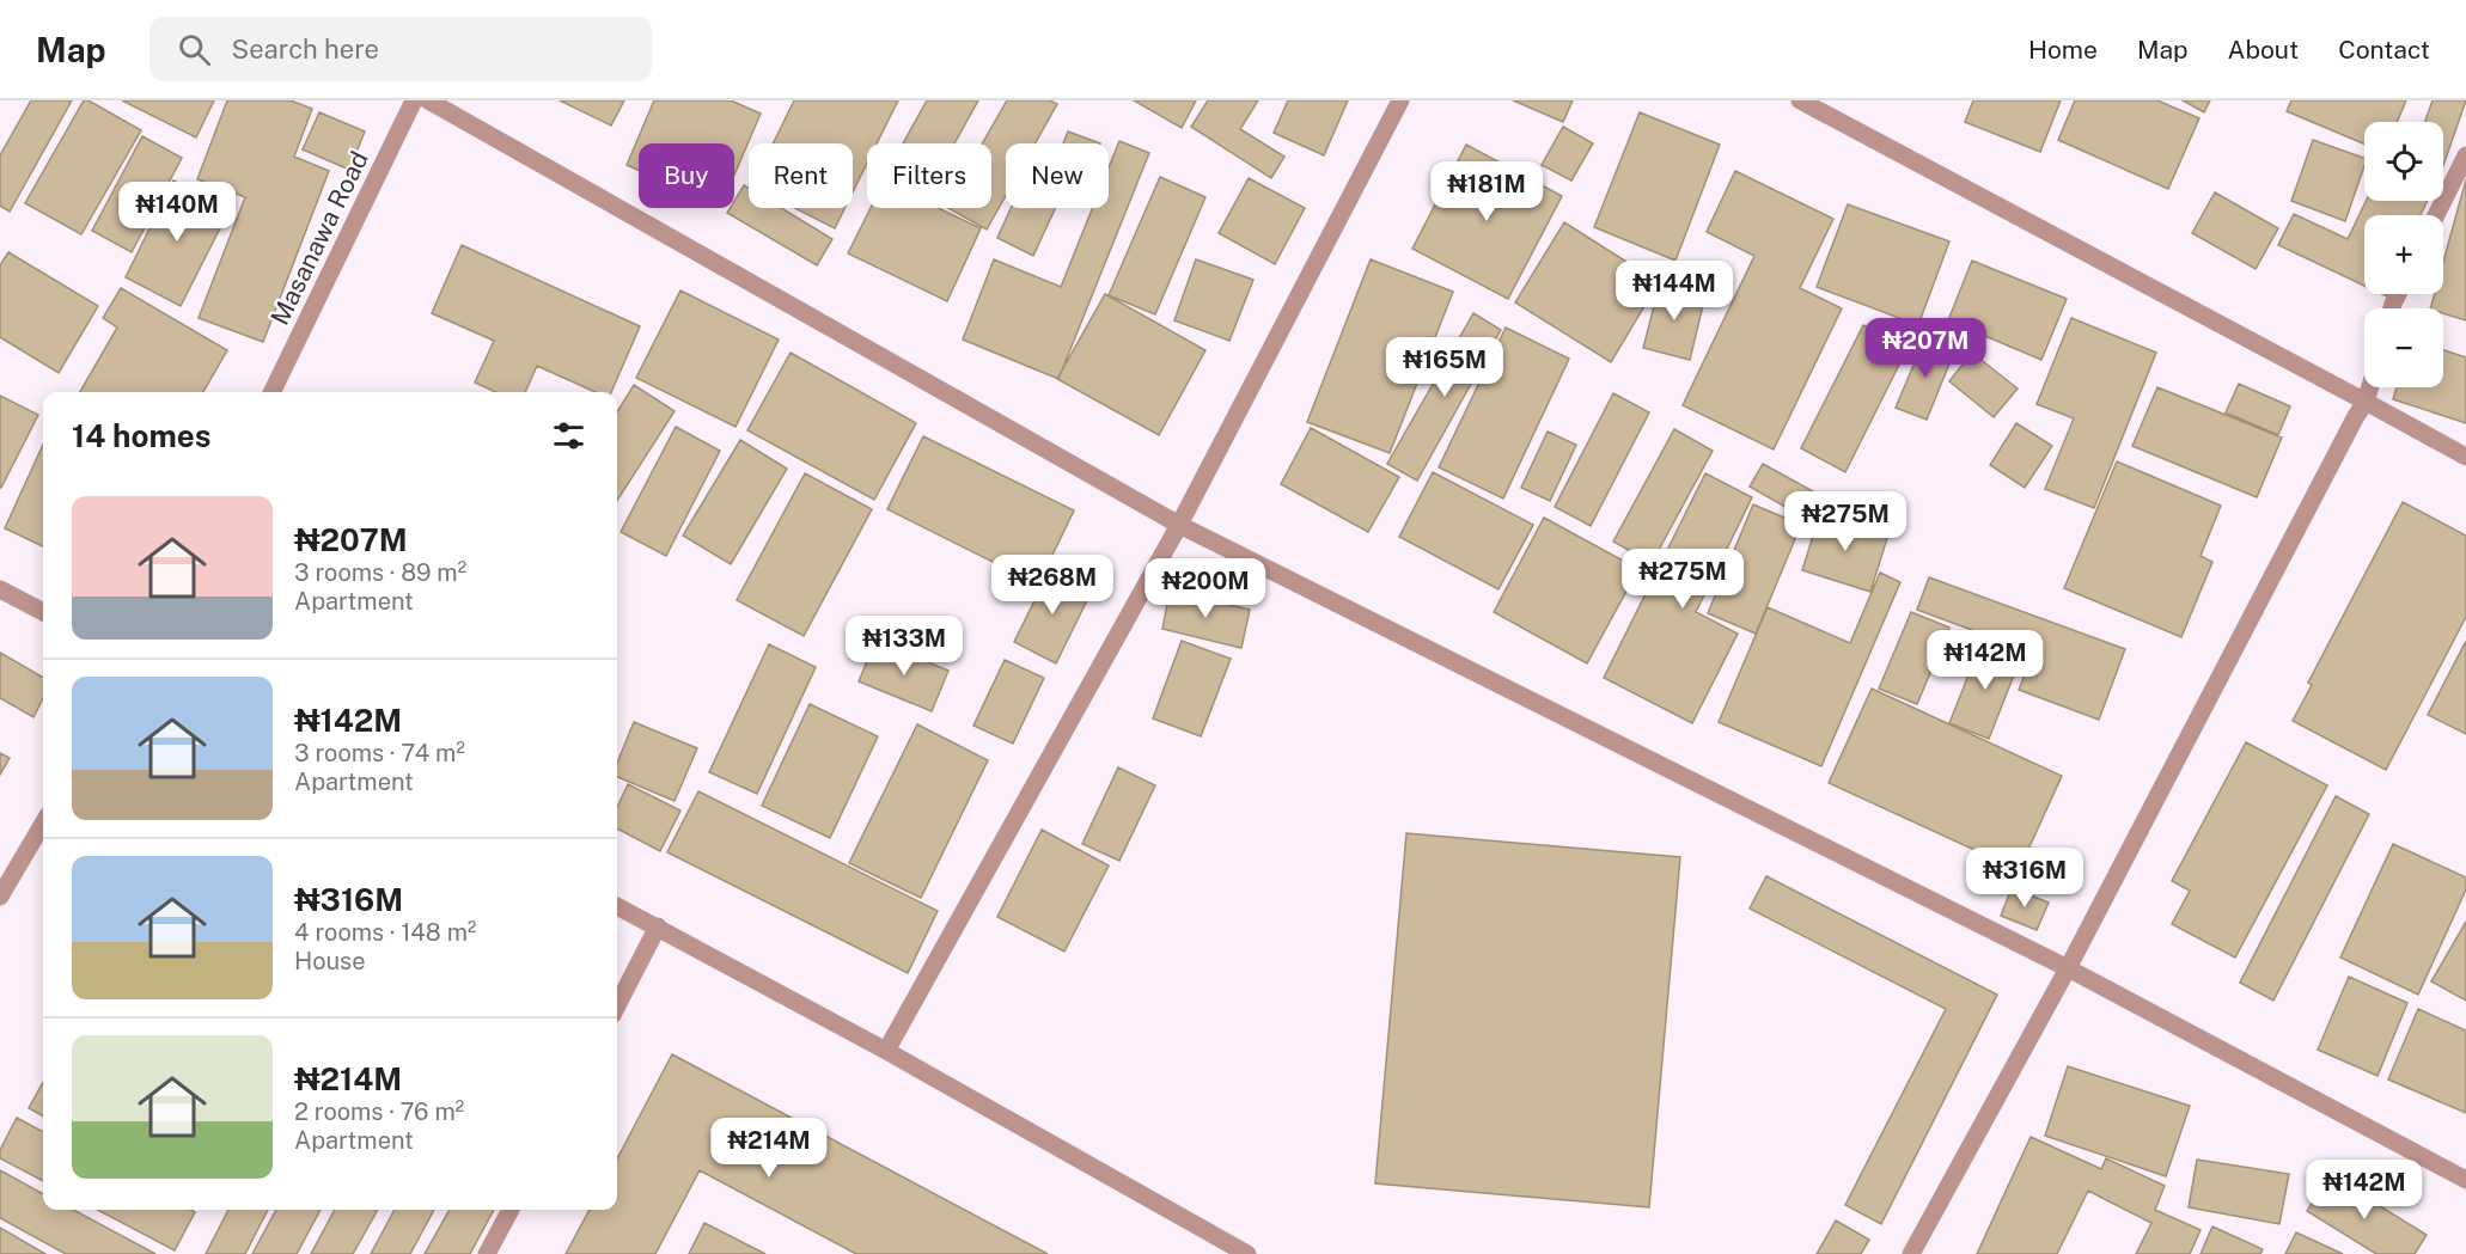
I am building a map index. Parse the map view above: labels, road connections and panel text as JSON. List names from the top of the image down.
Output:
{
  "streets": {
    "street": ["Masanawa Road"]
  },
  "page": {
    "header": "Map",
    "search": "Search here",
    "nav": [
      "Home",
      "Map",
      "About",
      "Contact"
    ],
    "map_buttons": ["+", "−"],
    "chip": [
      "Buy",
      "Rent",
      "Filters",
      "New"
    ],
    "price": [
      "₦181M",
      "₦140M",
      "₦144M",
      "₦207M",
      "₦165M",
      "₦275M",
      "₦275M",
      "₦268M",
      "₦200M",
      "₦133M",
      "₦142M",
      "₦316M",
      "₦214M",
      "₦142M"
    ],
    "heading": "14 homes",
    "list": [
      {
        "name": "₦207M",
        "note": "3 rooms · 89 m² · Apartment"
      },
      {
        "name": "₦142M",
        "note": "3 rooms · 74 m² · Apartment"
      },
      {
        "name": "₦316M",
        "note": "4 rooms · 148 m² · House"
      },
      {
        "name": "₦214M",
        "note": "2 rooms · 76 m² · Apartment"
      }
    ]
  }
}
